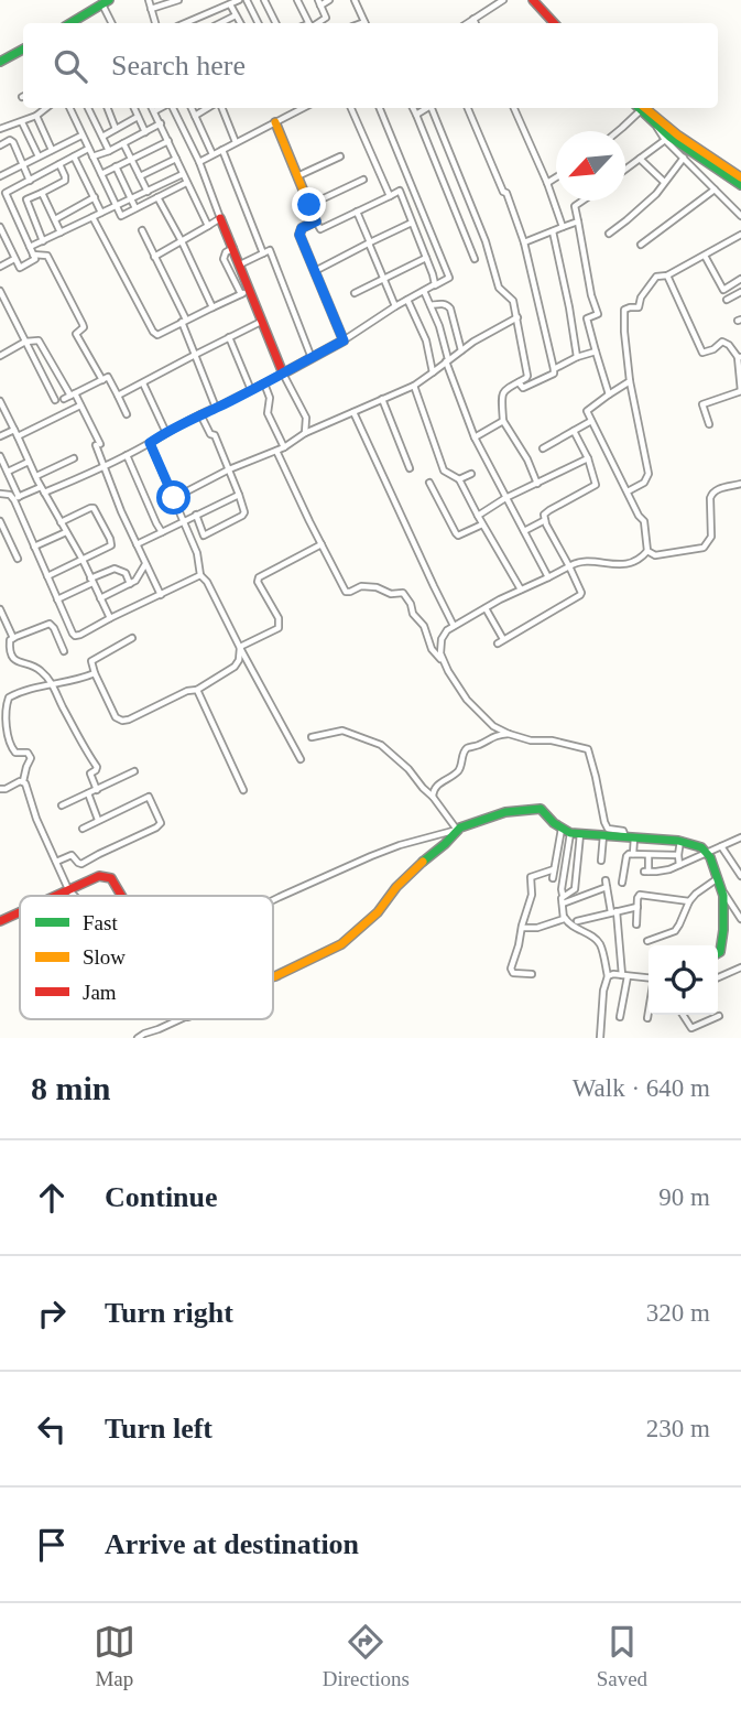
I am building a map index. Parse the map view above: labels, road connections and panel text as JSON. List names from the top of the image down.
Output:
{
  "legend": ["Fast", "Slow", "Jam"],
  "north": "bottom left",
  "page": {
    "search": "Search here",
    "heading": ["8 min", "Walk · 640 m"],
    "list": [
      ["Continue", "90 m"],
      ["Turn right", "320 m"],
      ["Turn left", "230 m"],
      "Arrive at destination"
    ],
    "nav": ["Map", "Directions", "Saved"]
  }
}
